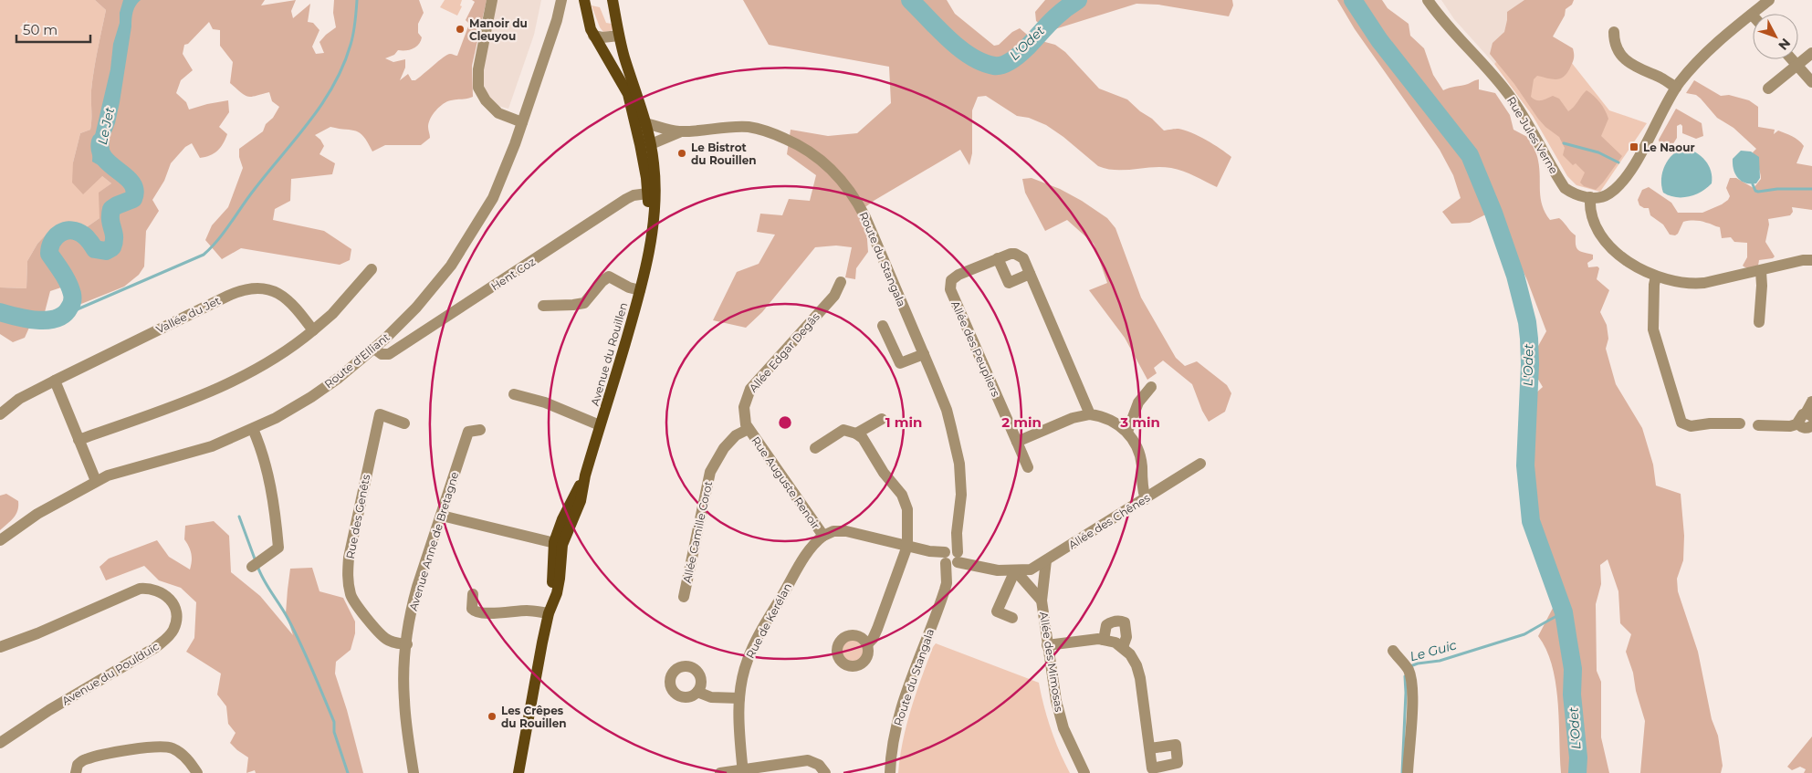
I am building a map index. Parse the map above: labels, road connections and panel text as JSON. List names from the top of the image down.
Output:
{
  "streets": {
    "main road": ["Avenue du Rouillen"],
    "street": [
      "Rue Jules Verne",
      "Route du Stangala",
      "Hent Coz",
      "Vallée du Jet",
      "Allée des Peupliers",
      "Allée Edgar Degâs",
      "Route d'Elliant",
      "Rue Auguste Renoir",
      "Rue des Genêts",
      "Allée des Chênes",
      "Allée Camille Corot",
      "Avenue Anne de Bretagne",
      "Rue de Kerélan",
      "Allée des Mimosas",
      "Avenue du Poulduïc"
    ]
  },
  "crossings": [
    ["Route du Stangala", "Avenue du Rouillen"],
    ["Route du Stangala", "Rue Auguste Renoir"],
    ["Hent Coz", "Avenue du Rouillen"],
    ["Hent Coz", "Route d'Elliant"],
    ["Allée Edgar Degâs", "Rue Auguste Renoir"],
    ["Allée Edgar Degâs", "Allée Camille Corot"],
    ["Rue Auguste Renoir", "Allée des Chênes"],
    ["Rue Auguste Renoir", "Allée Camille Corot"],
    ["Rue Auguste Renoir", "Rue de Kerélan"],
    ["Rue Auguste Renoir", "Allée des Mimosas"],
    ["Rue des Genêts", "Avenue Anne de Bretagne"],
    ["Allée des Chênes", "Allée des Mimosas"]
  ],
  "water": ["L'Odet", "Le Jet", "Le Guic"],
  "places": {
    "other": ["Manoir du Cleuyou", "Le Bistrot du Rouillen", "Les Crêpes du Rouillen"],
    "transit": ["Le Naour"]
  },
  "scale_bar": "50 m",
  "north": "bottom right",
  "rings": ["1 min", "2 min", "3 min"]
}
